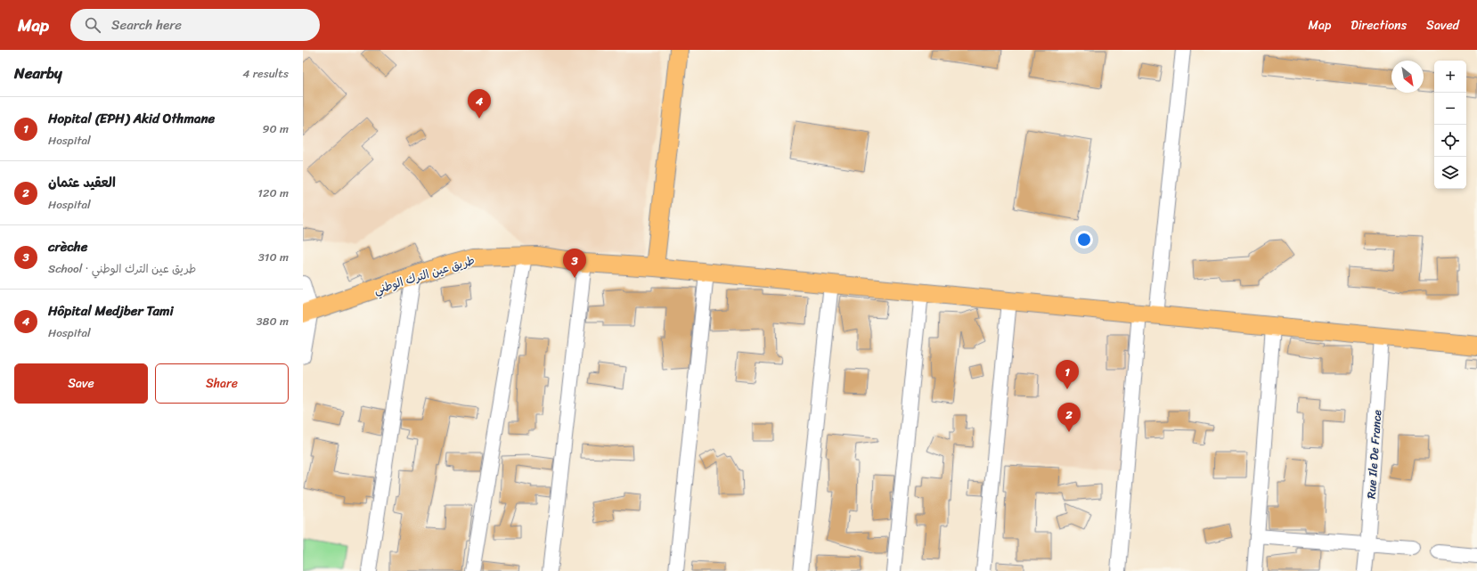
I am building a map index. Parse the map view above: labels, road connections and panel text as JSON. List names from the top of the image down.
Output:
{
  "streets": {
    "main road": ["طريق عين الترك الوطني"],
    "street": ["Rue Ile De France"]
  },
  "crossings": [
    ["طريق عين الترك الوطني", "Rue Ile De France"]
  ],
  "north": "bottom right",
  "page": {
    "header": "Map",
    "search": "Search here",
    "nav": ["Map", "Directions", "Saved"],
    "heading": ["Nearby", "4 results"],
    "map_buttons": ["+", "−"],
    "pins": [
      "4",
      "3",
      "1",
      "2"
    ],
    "list": [
      {
        "mark": "1",
        "name": "Hopital (EPH) Akid Othmane",
        "note": "Hospital",
        "value": "90 m"
      },
      {
        "mark": "2",
        "name": "العقيد عثمان",
        "note": "Hospital",
        "value": "120 m"
      },
      {
        "mark": "3",
        "name": "crèche",
        "note": "School · طريق عين الترك الوطني",
        "value": "310 m"
      },
      {
        "mark": "4",
        "name": "Hôpital Medjber Tami",
        "note": "Hospital",
        "value": "380 m"
      }
    ],
    "buttons": ["Save", "Share"]
  }
}
